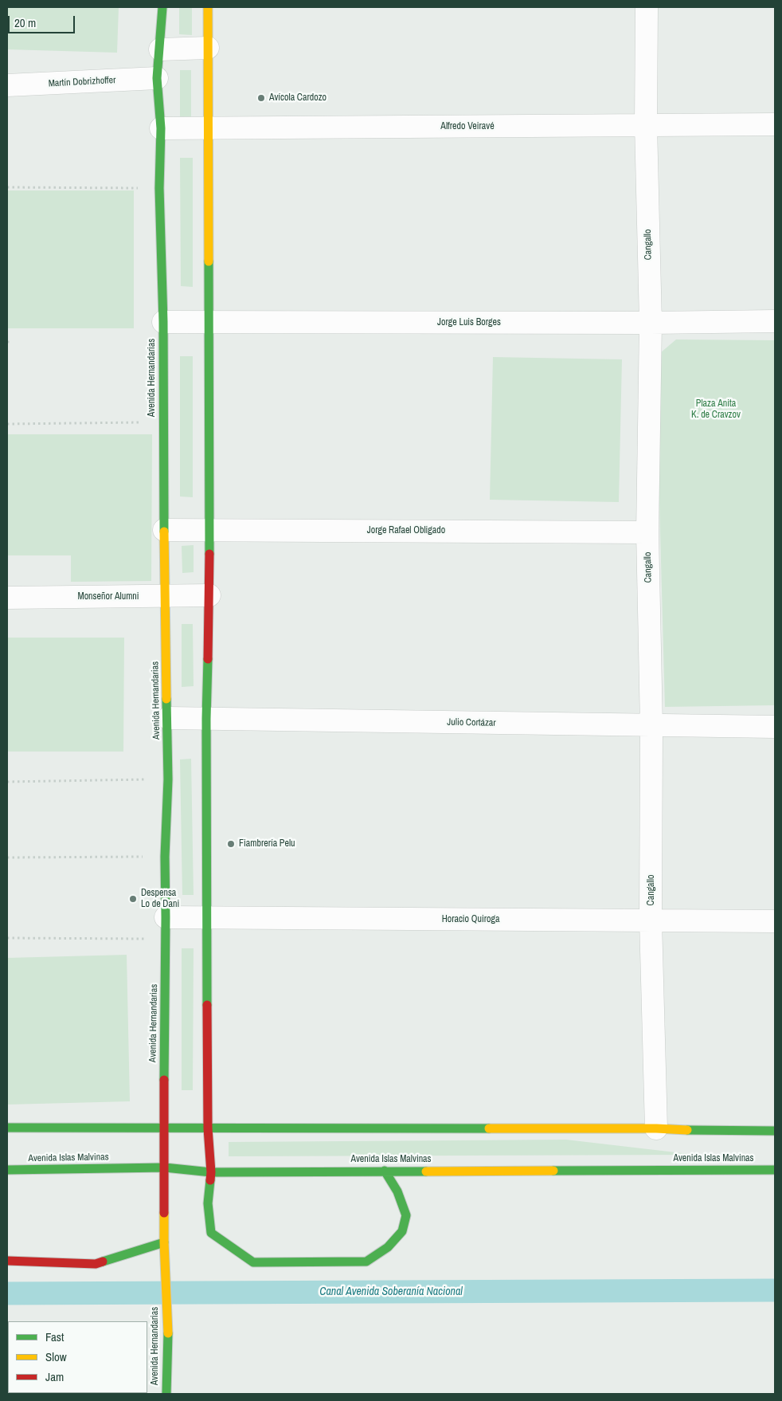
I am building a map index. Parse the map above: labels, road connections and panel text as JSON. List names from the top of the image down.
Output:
{
  "streets": {
    "main road": ["Avenida Hernandarias", "Avenida Islas Malvinas"],
    "street": [
      "Martín Dobrizhoffer",
      "Alfredo Veiravé",
      "Cangallo",
      "Jorge Luis Borges",
      "Jorge Rafael Obligado",
      "Monseñor Alumni",
      "Julio Cortázar",
      "Horacio Quiroga"
    ]
  },
  "crossings": [
    ["Martín Dobrizhoffer", "Avenida Hernandarias"],
    ["Alfredo Veiravé", "Cangallo"],
    ["Alfredo Veiravé", "Avenida Hernandarias"],
    ["Cangallo", "Jorge Luis Borges"],
    ["Cangallo", "Jorge Rafael Obligado"],
    ["Cangallo", "Julio Cortázar"],
    ["Cangallo", "Horacio Quiroga"],
    ["Jorge Luis Borges", "Avenida Hernandarias"],
    ["Avenida Hernandarias", "Jorge Rafael Obligado"],
    ["Avenida Hernandarias", "Monseñor Alumni"],
    ["Avenida Hernandarias", "Julio Cortázar"],
    ["Avenida Hernandarias", "Horacio Quiroga"],
    ["Avenida Hernandarias", "Avenida Islas Malvinas"]
  ],
  "water": ["Canal Avenida Soberanía Nacional"],
  "parks": ["Plaza Anita K. de Cravzov"],
  "places": ["Avícola Cardozo", "Fiambrería Pelu", "Despensa Lo de Dani"],
  "legend": ["Fast", "Slow", "Jam"],
  "scale_bar": "20 m"
}
